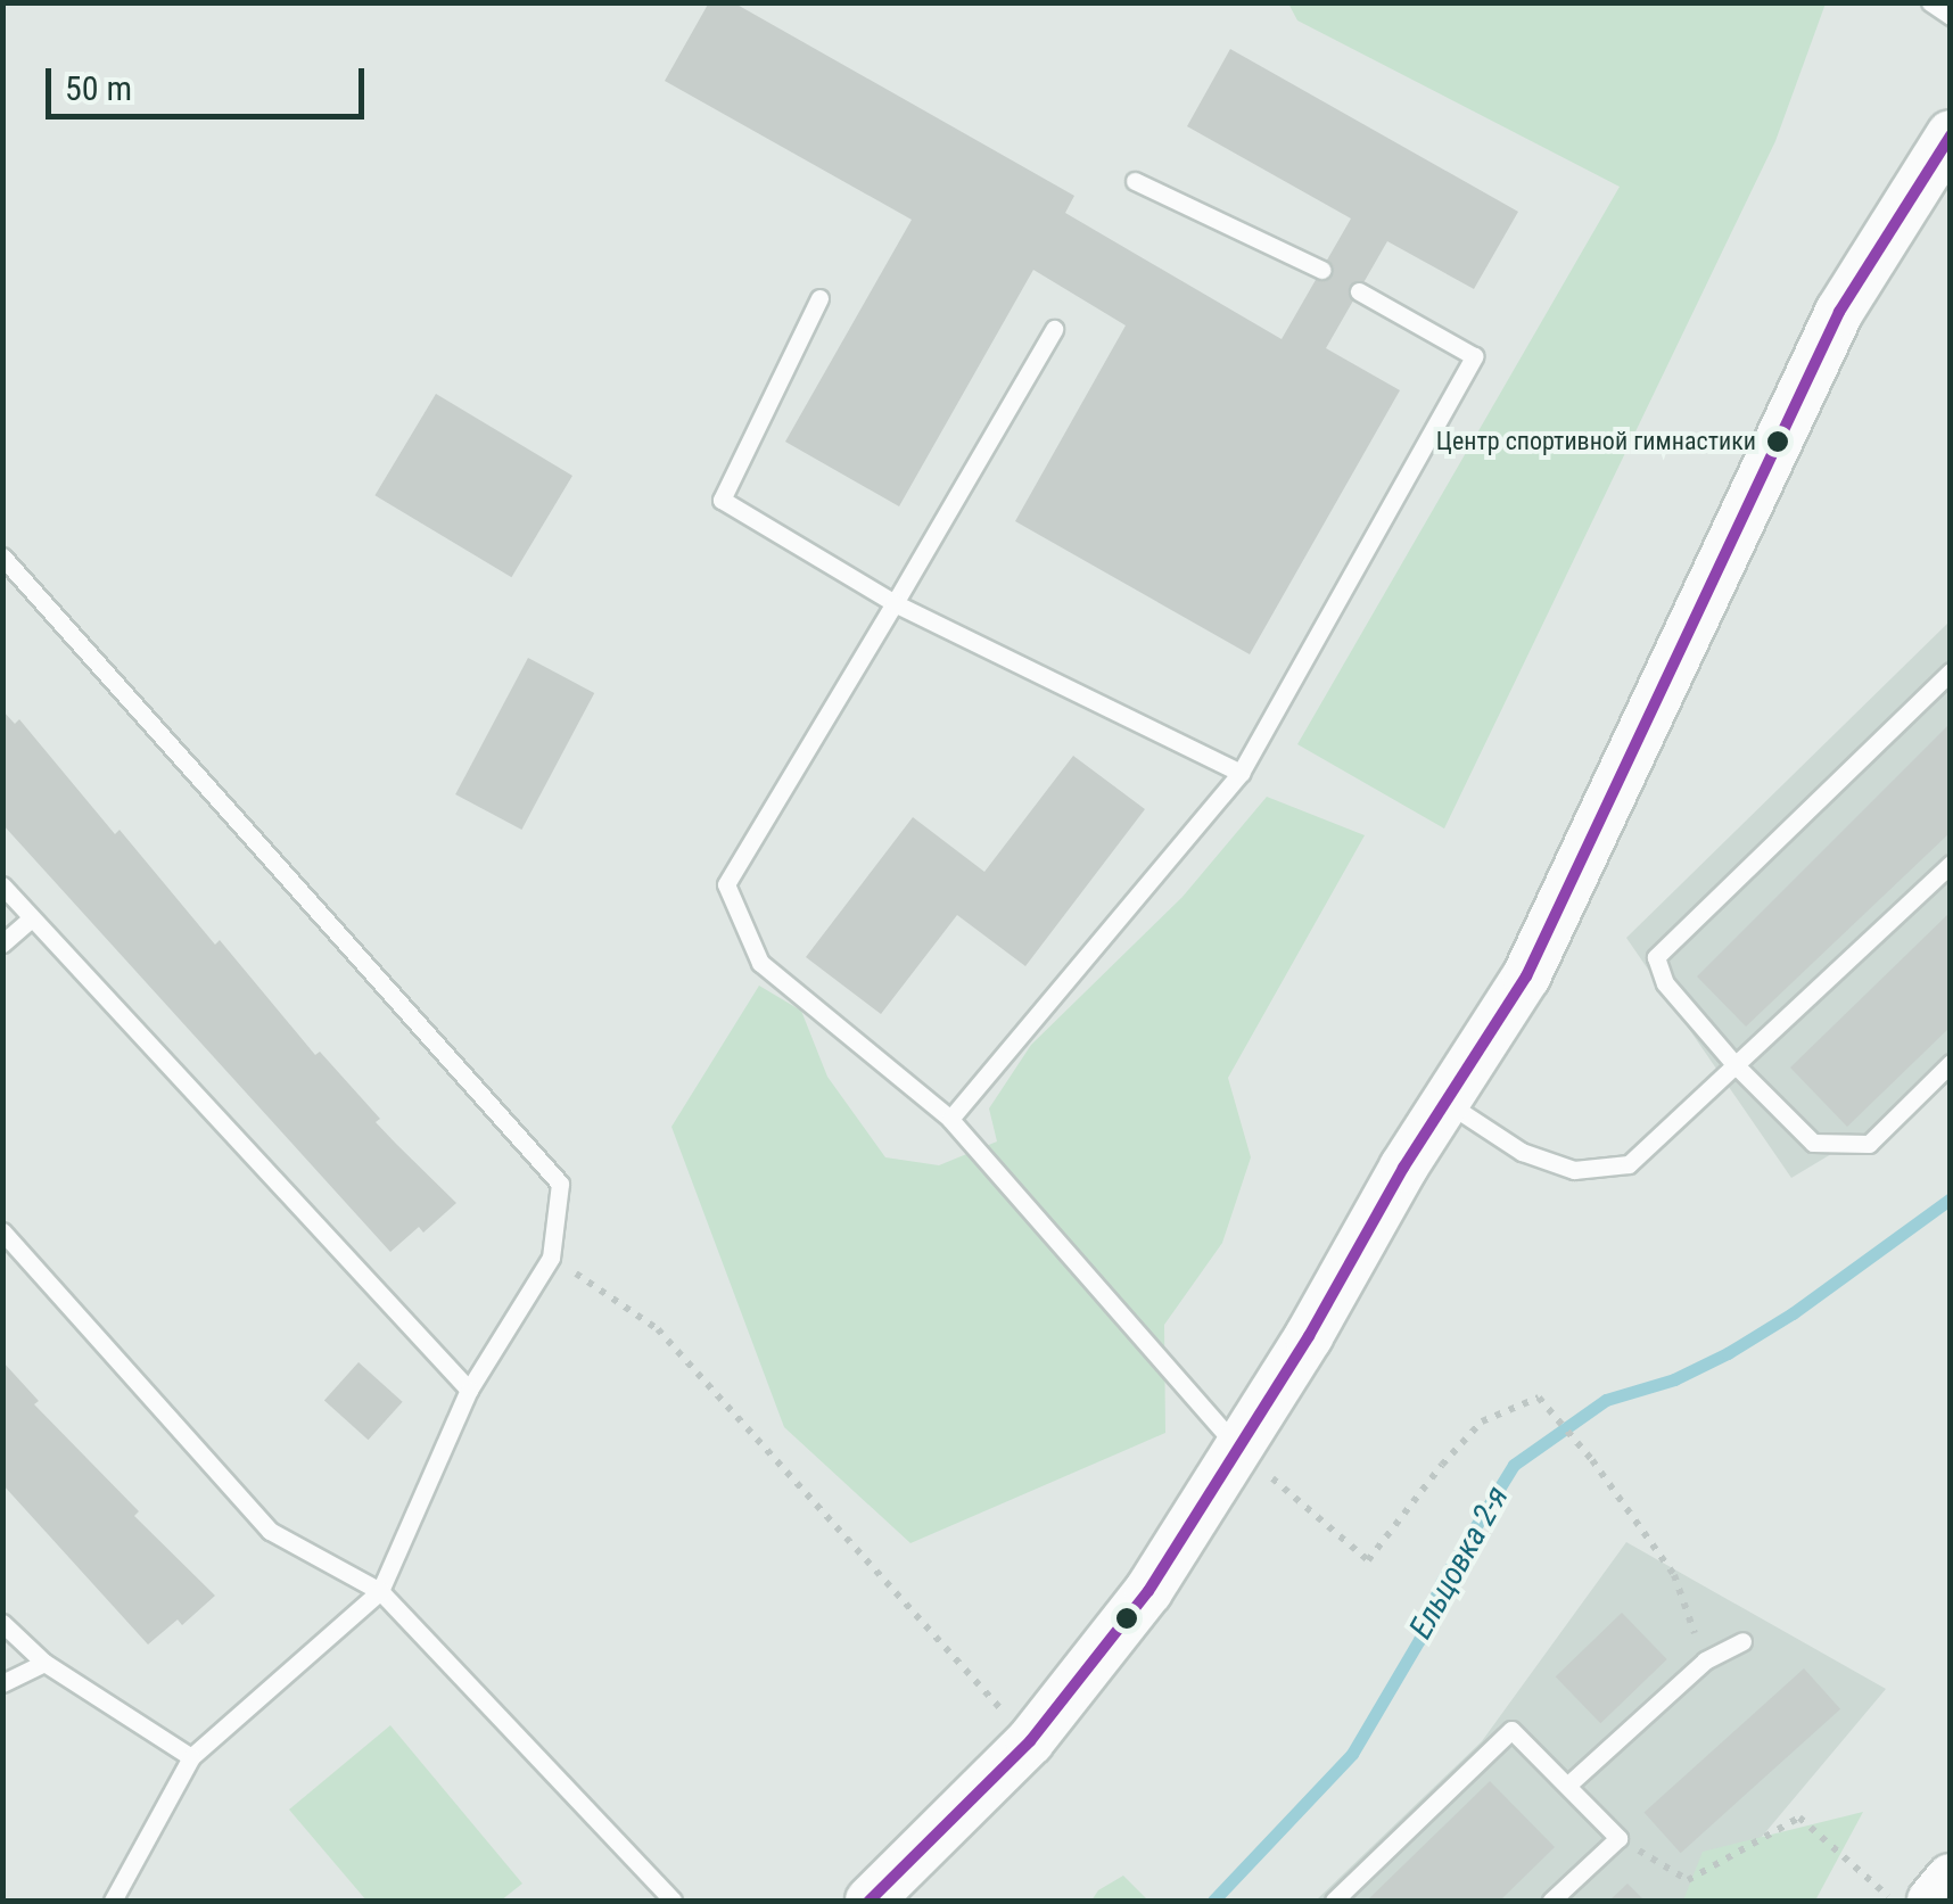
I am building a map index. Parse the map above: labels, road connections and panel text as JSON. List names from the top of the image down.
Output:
{
  "water": ["Ельцовка 2-я"],
  "places": ["Центр спортивной гимнастики"],
  "scale_bar": "50 m"
}
